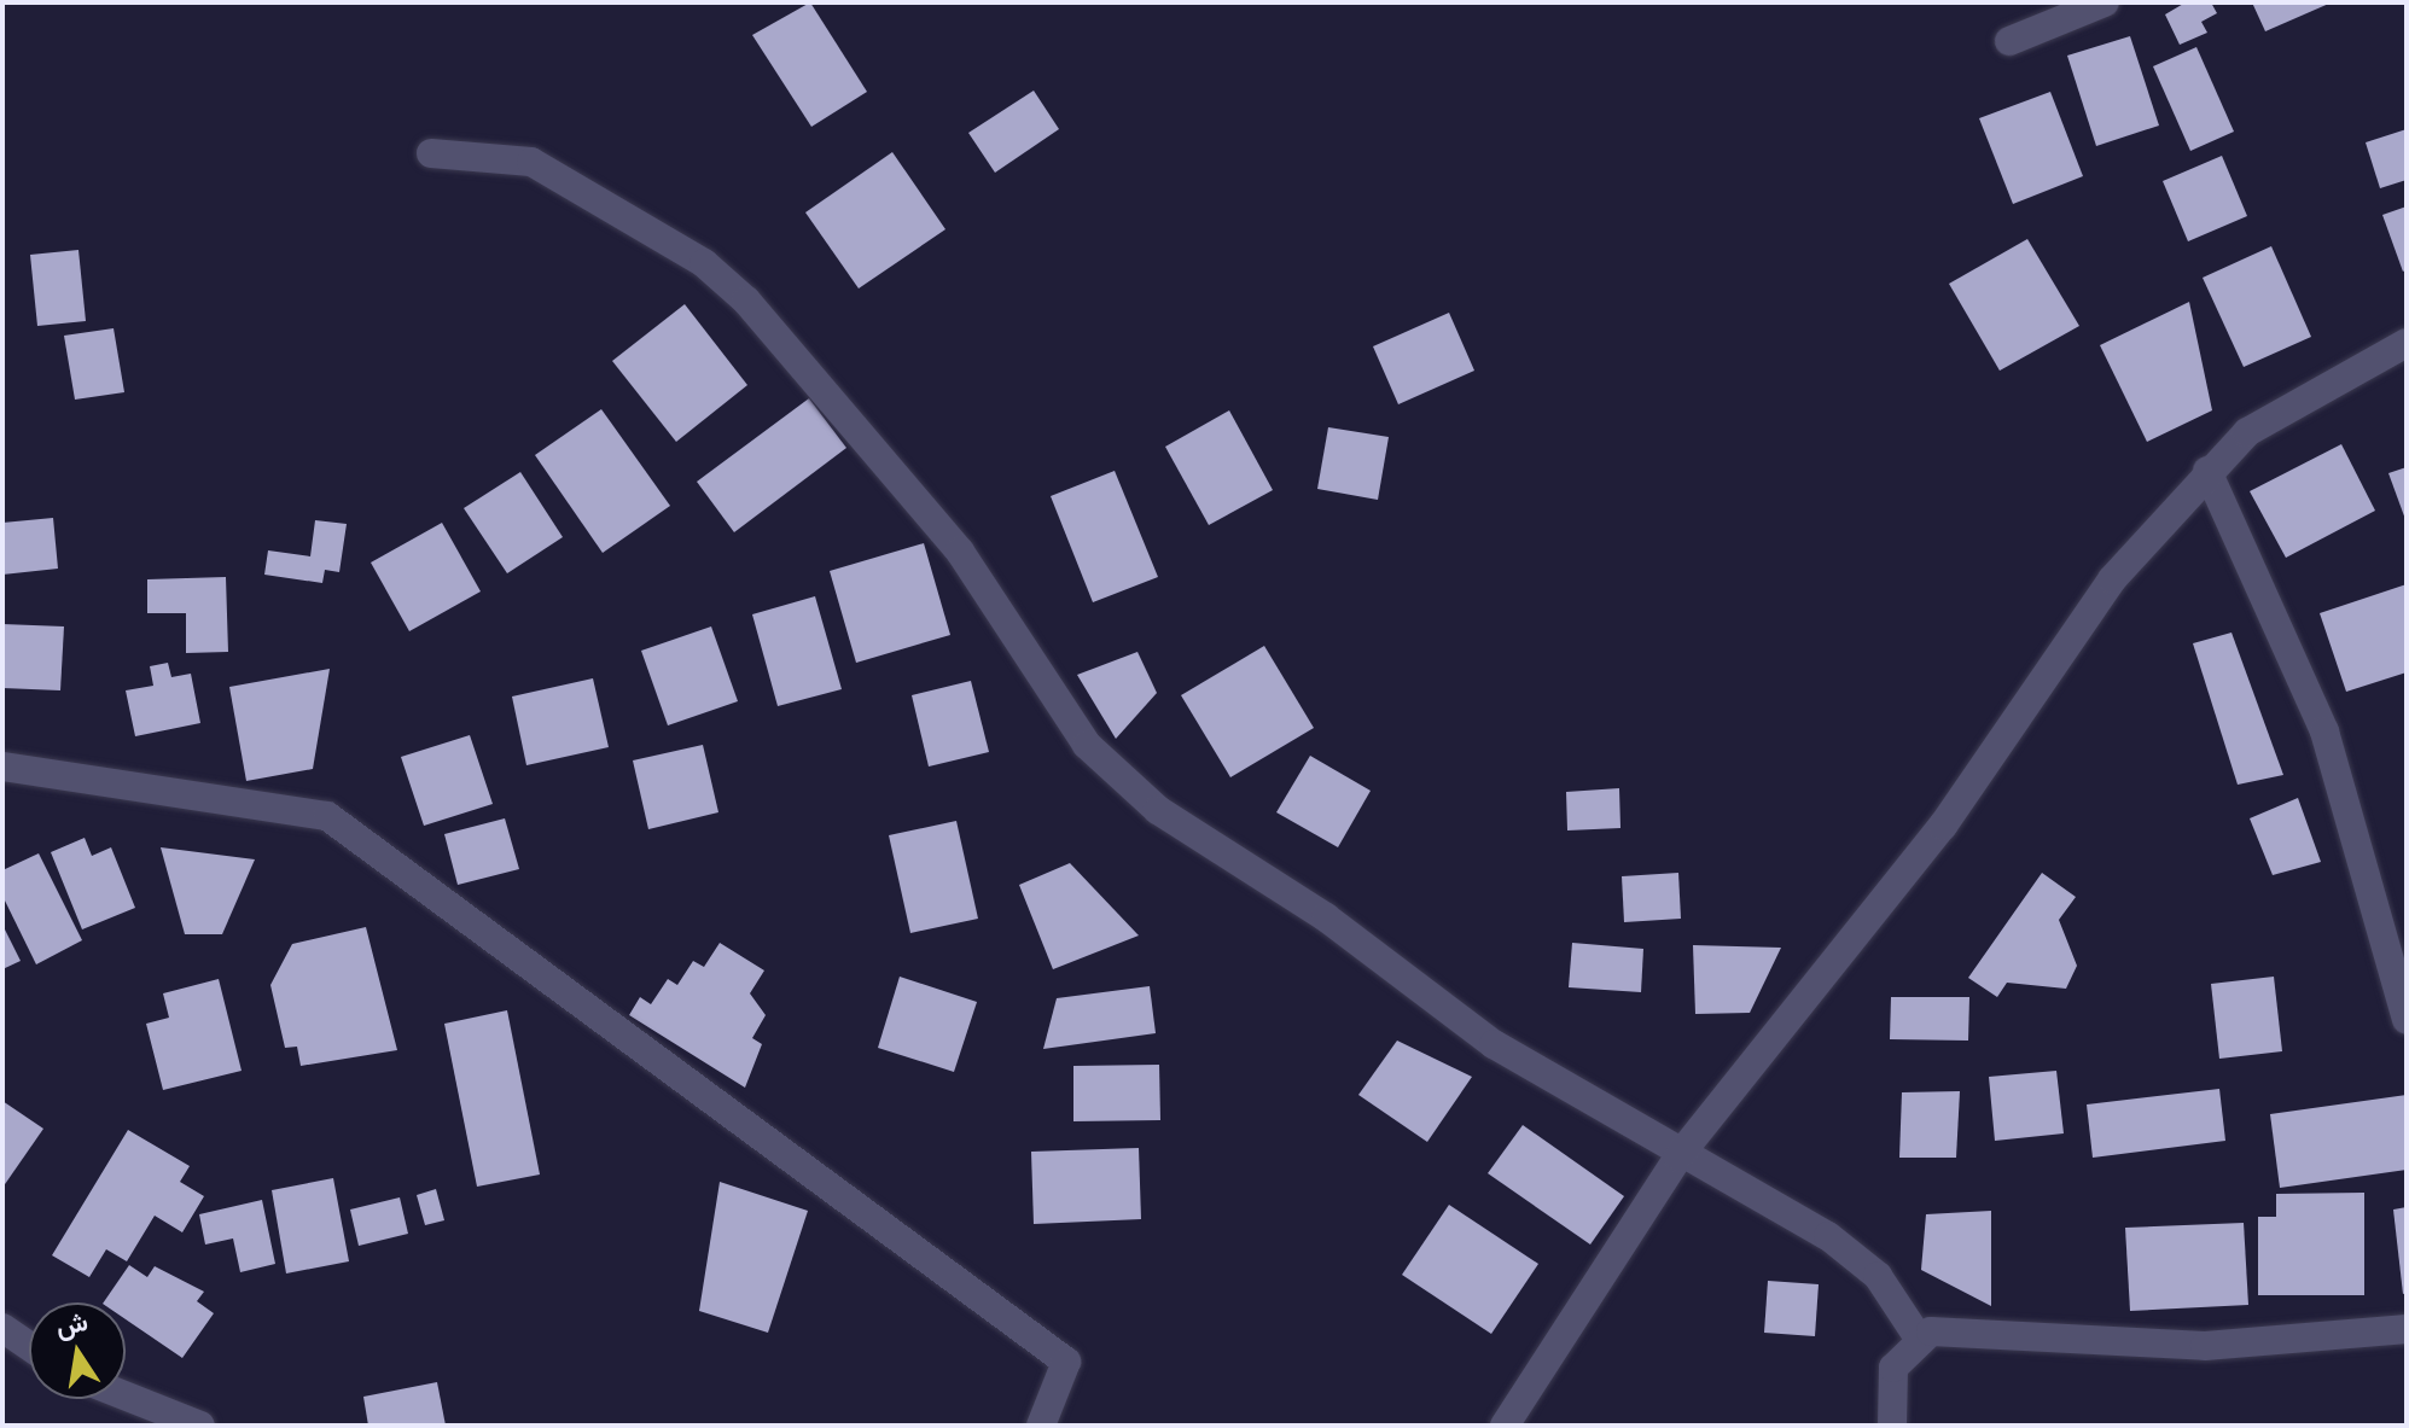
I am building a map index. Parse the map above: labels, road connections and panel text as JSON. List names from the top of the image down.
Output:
{
  "north": "top"
}
